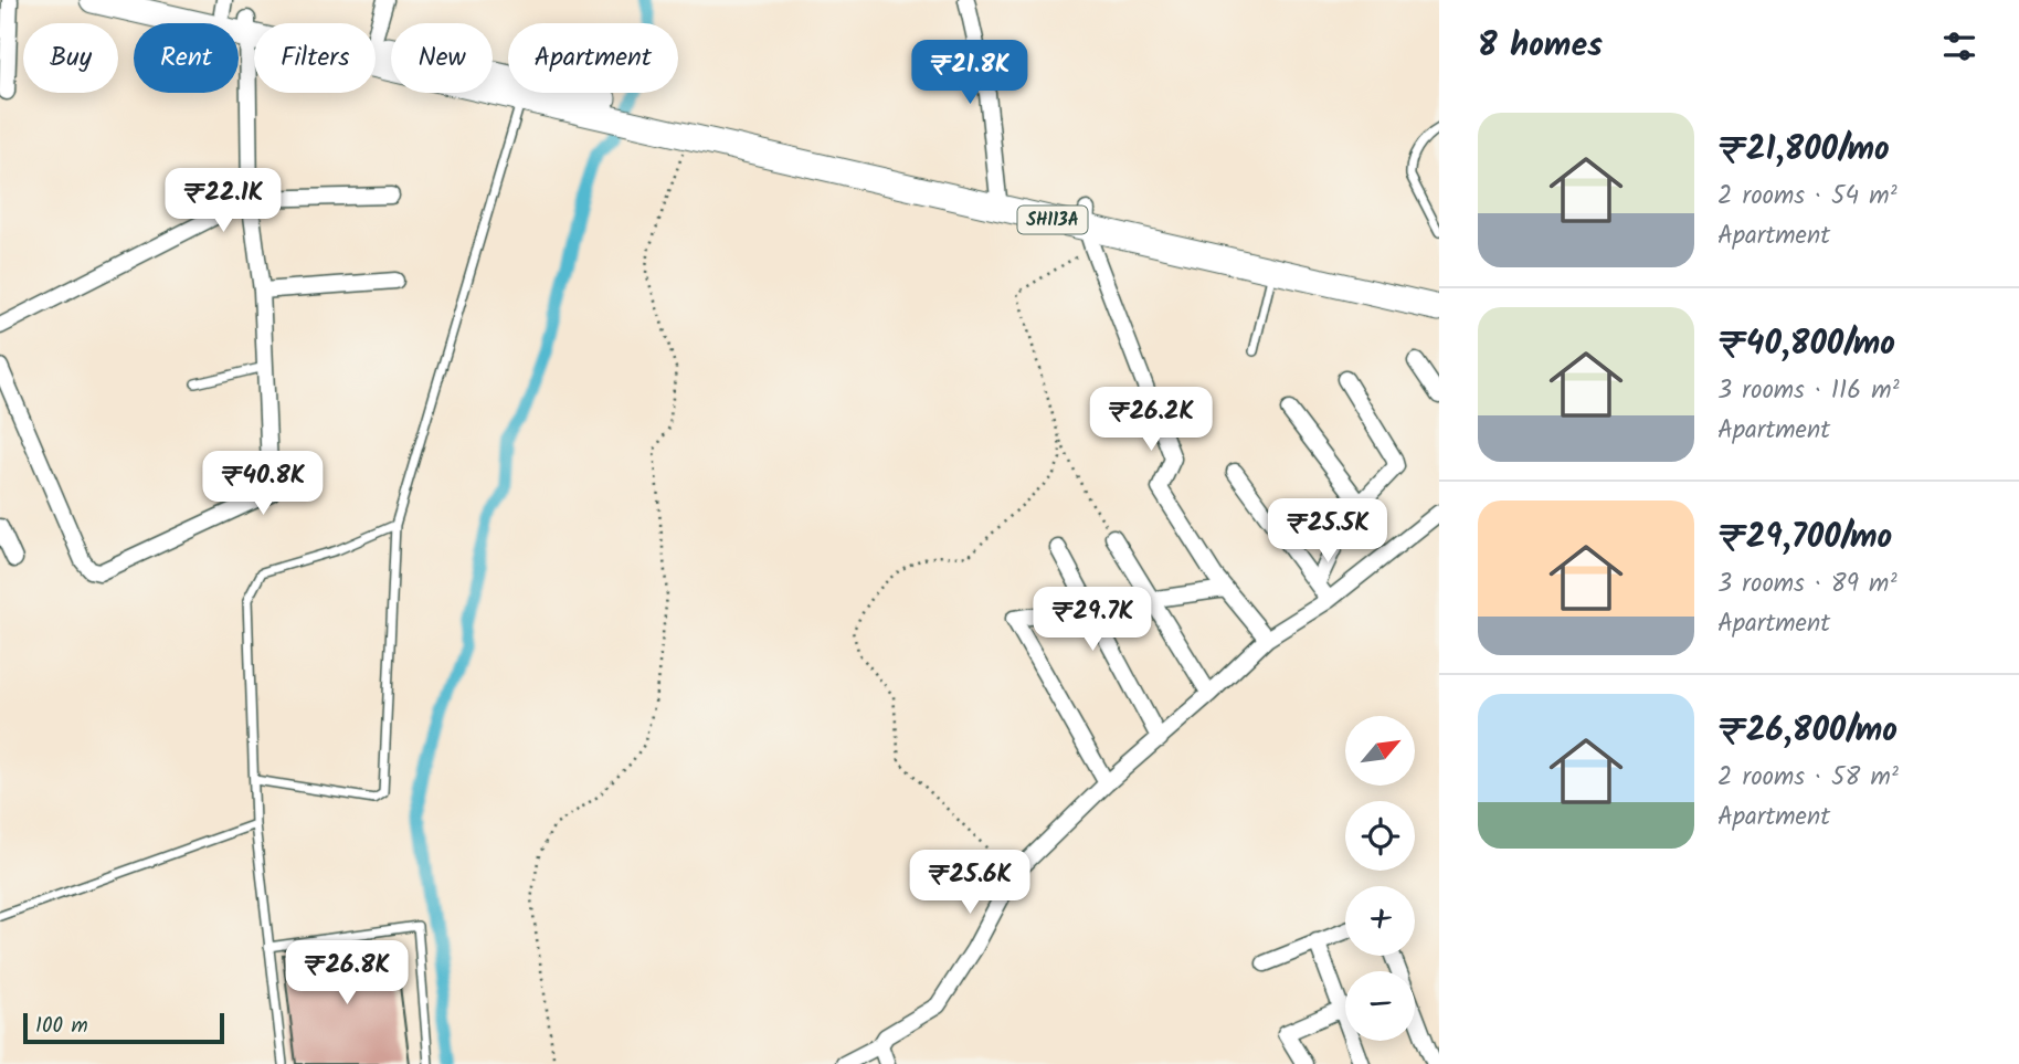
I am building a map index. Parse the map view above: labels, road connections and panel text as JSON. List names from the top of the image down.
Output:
{
  "streets": {
    "main road": ["SH113A"]
  },
  "scale_bar": "100 m",
  "north": "top right",
  "page": {
    "heading": "8 homes",
    "chip": [
      "Buy",
      "Rent",
      "Filters",
      "New",
      "Apartment"
    ],
    "price": [
      "₹21.8K",
      "₹22.1K",
      "₹26.2K",
      "₹40.8K",
      "₹25.5K",
      "₹29.7K",
      "₹25.6K",
      "₹26.8K"
    ],
    "list": [
      {
        "name": "₹21,800/mo",
        "note": "2 rooms · 54 m² · Apartment"
      },
      {
        "name": "₹40,800/mo",
        "note": "3 rooms · 116 m² · Apartment"
      },
      {
        "name": "₹29,700/mo",
        "note": "3 rooms · 89 m² · Apartment"
      },
      {
        "name": "₹26,800/mo",
        "note": "2 rooms · 58 m² · Apartment"
      }
    ],
    "map_buttons": ["+", "−"],
    "scale": "100 m"
  }
}
